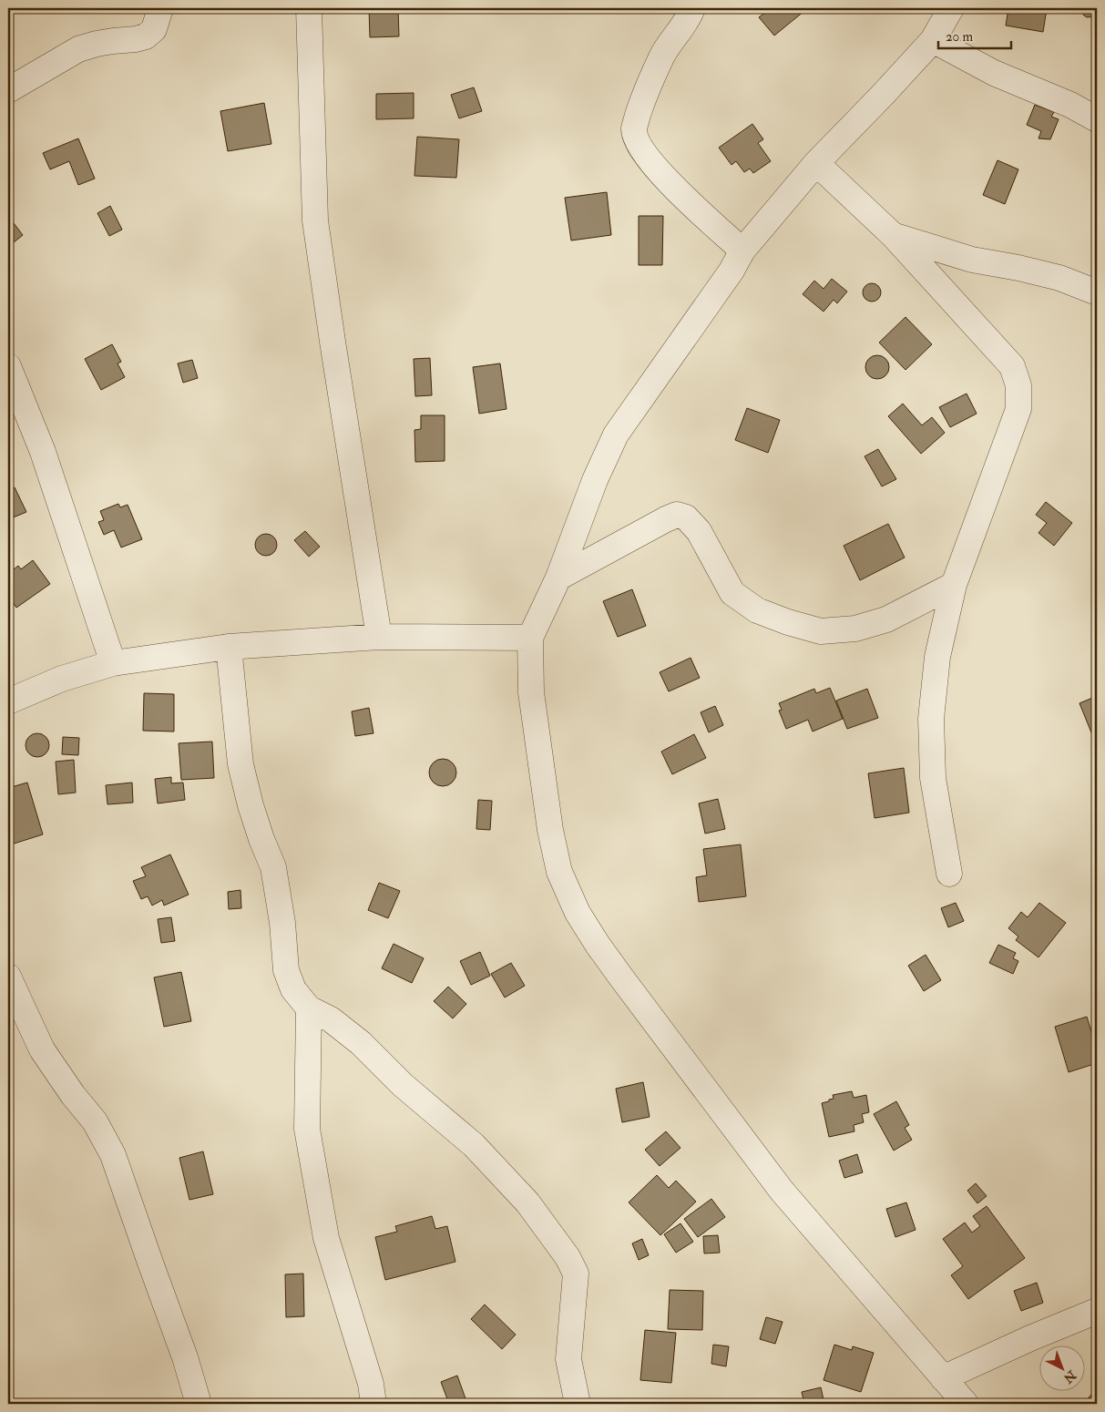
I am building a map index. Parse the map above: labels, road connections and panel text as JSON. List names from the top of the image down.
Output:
{
  "scale_bar": "20 m",
  "north": "bottom right"
}
